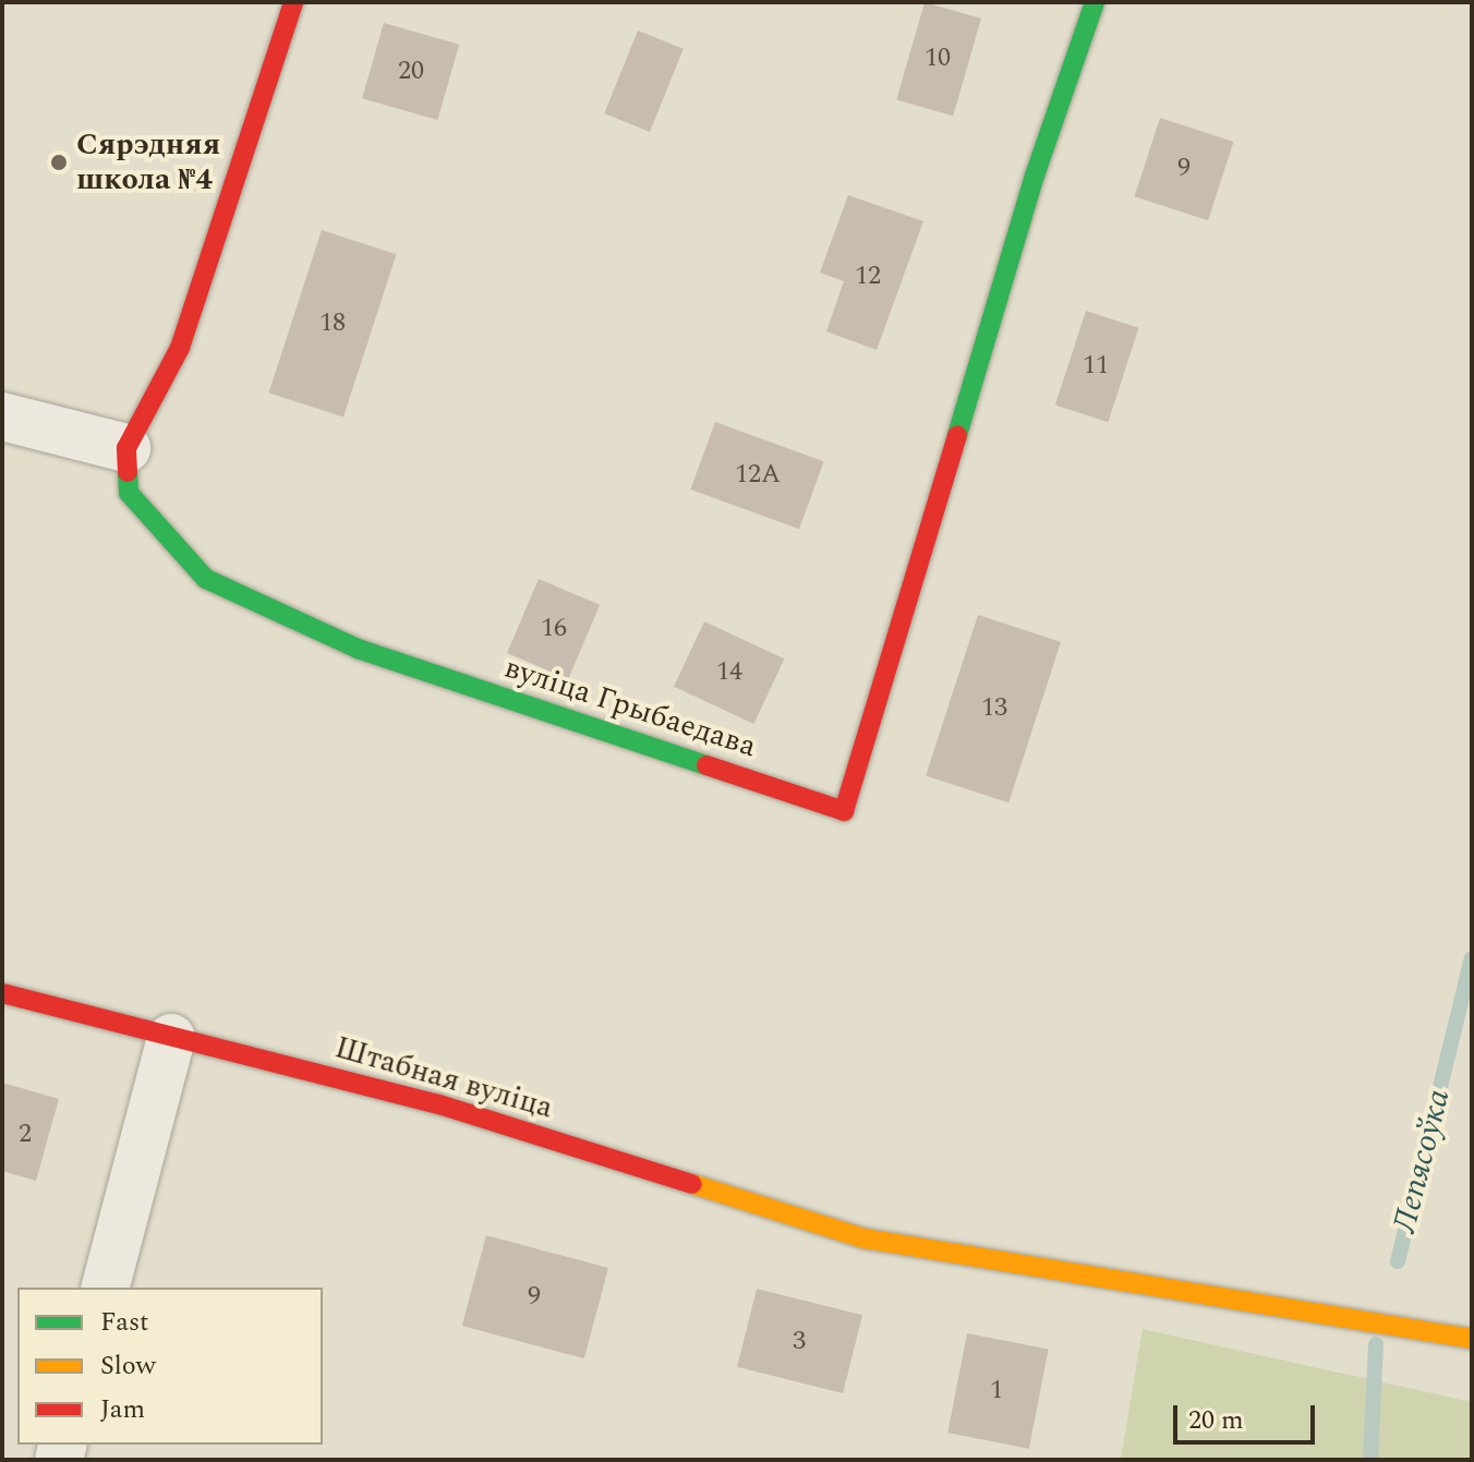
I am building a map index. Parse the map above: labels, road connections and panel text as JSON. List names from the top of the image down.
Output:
{
  "streets": {
    "street": ["вуліца Грыбаедава", "Штабная вуліца"]
  },
  "water": ["Лепясоўка"],
  "places": ["Сярэдняя школа №4"],
  "house_numbers": [
    "10",
    "20",
    "9",
    "12",
    "18",
    "11",
    "12А",
    "16",
    "14",
    "13",
    "2",
    "9",
    "3",
    "1"
  ],
  "legend": ["Fast", "Slow", "Jam"],
  "scale_bar": "20 m"
}
